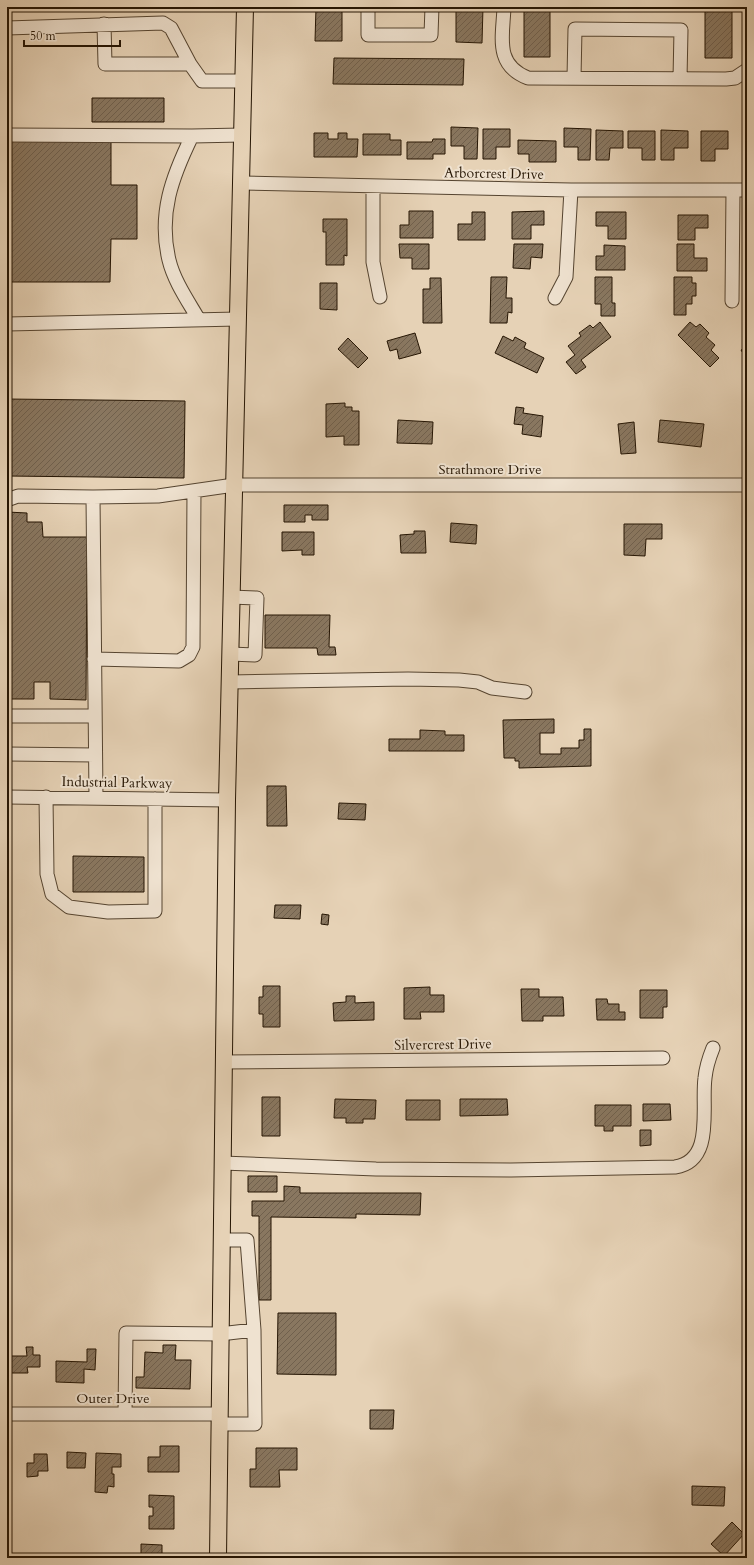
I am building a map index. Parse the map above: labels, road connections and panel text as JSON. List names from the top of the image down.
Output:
{
  "streets": {
    "street": [
      "Arborcrest Drive",
      "Strathmore Drive",
      "Industrial Parkway",
      "Silvercrest Drive",
      "Outer Drive"
    ]
  },
  "scale_bar": "50 m"
}
